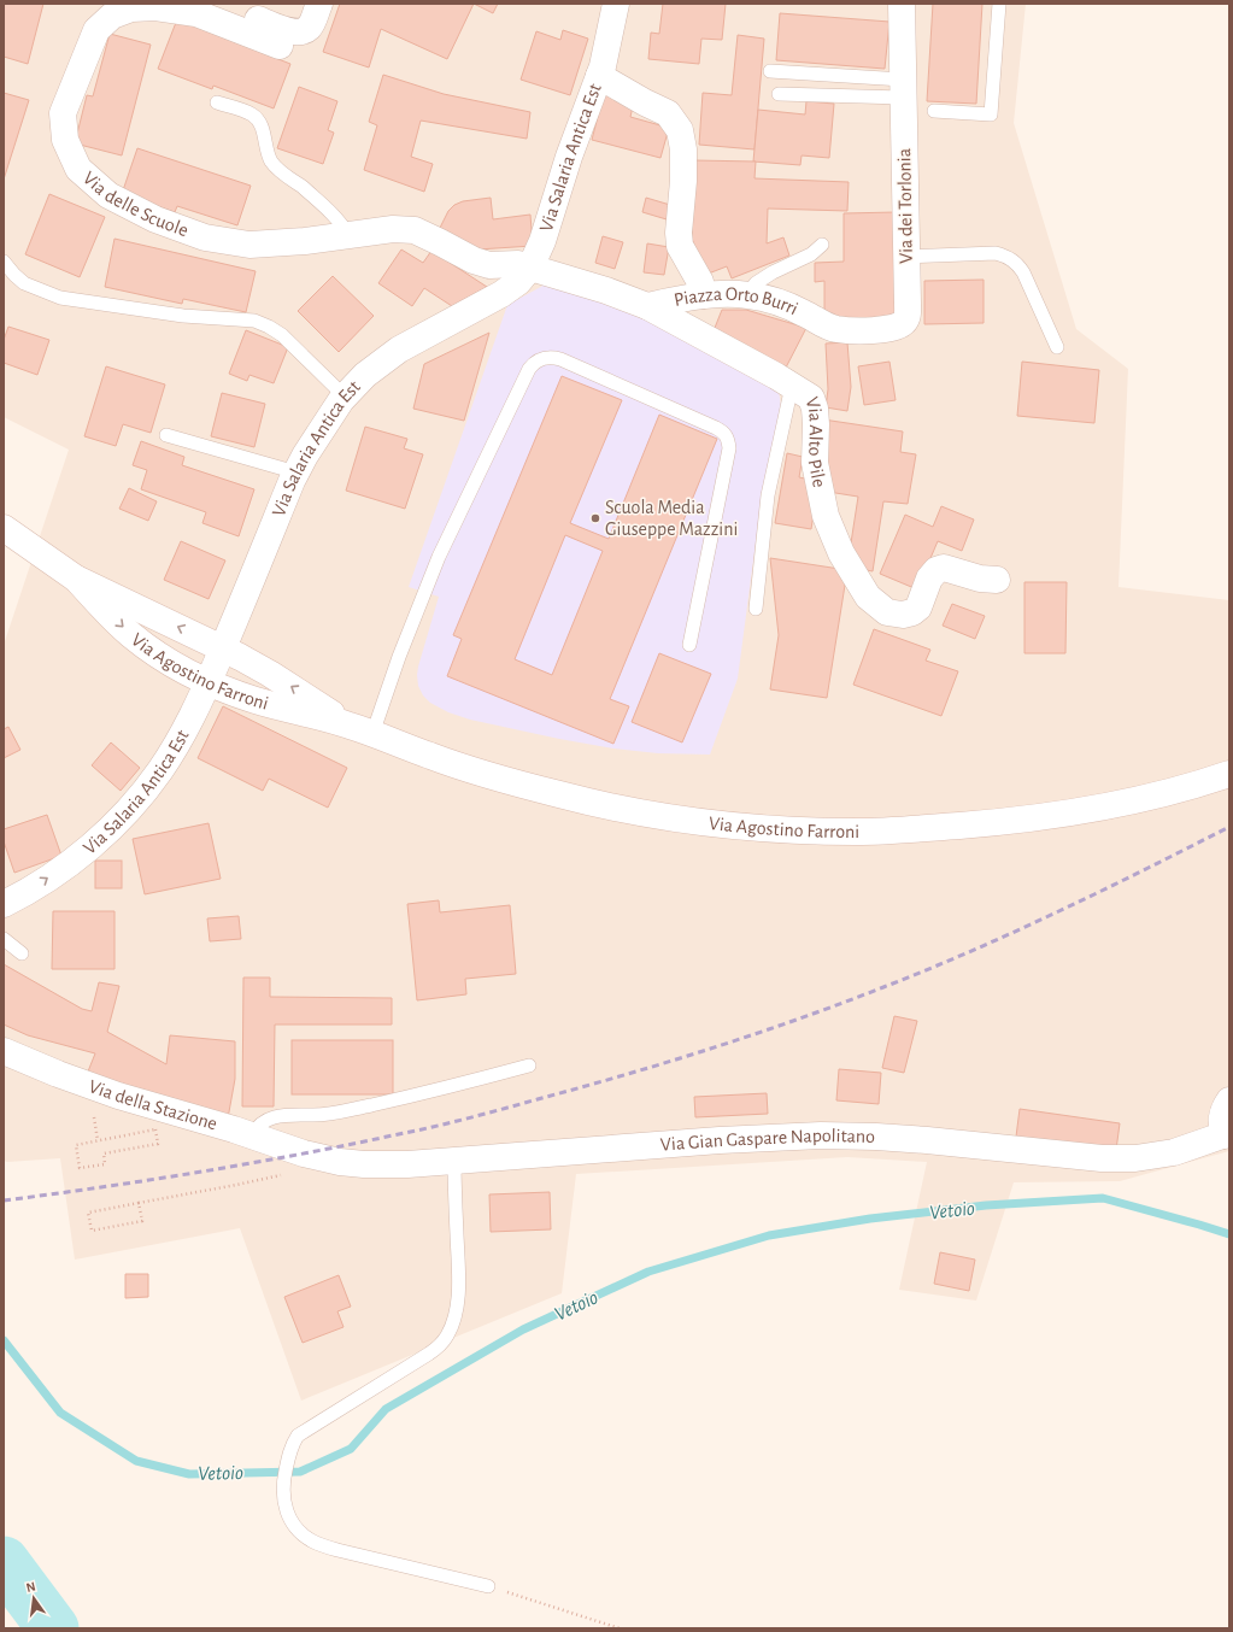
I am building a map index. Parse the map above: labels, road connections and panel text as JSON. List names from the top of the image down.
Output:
{
  "streets": {
    "street": [
      "Via Salaria Antica Est",
      "Via delle Scuole",
      "Via dei Torlonia",
      "Piazza Orto Burri",
      "Via Alto Pile",
      "Via Agostino Farroni",
      "Via della Stazione",
      "Via Gian Gaspare Napolitano"
    ]
  },
  "crossings": [
    ["Via Salaria Antica Est", "Via delle Scuole"],
    ["Via Salaria Antica Est", "Via Alto Pile"],
    ["Via Salaria Antica Est", "Via Agostino Farroni"],
    ["Via delle Scuole", "Via Alto Pile"],
    ["Via dei Torlonia", "Piazza Orto Burri"],
    ["Piazza Orto Burri", "Via Alto Pile"],
    ["Via della Stazione", "Via Gian Gaspare Napolitano"]
  ],
  "water": ["Vetoio"],
  "places": ["Scuola Media Giuseppe Mazzini"],
  "north": "top"
}
